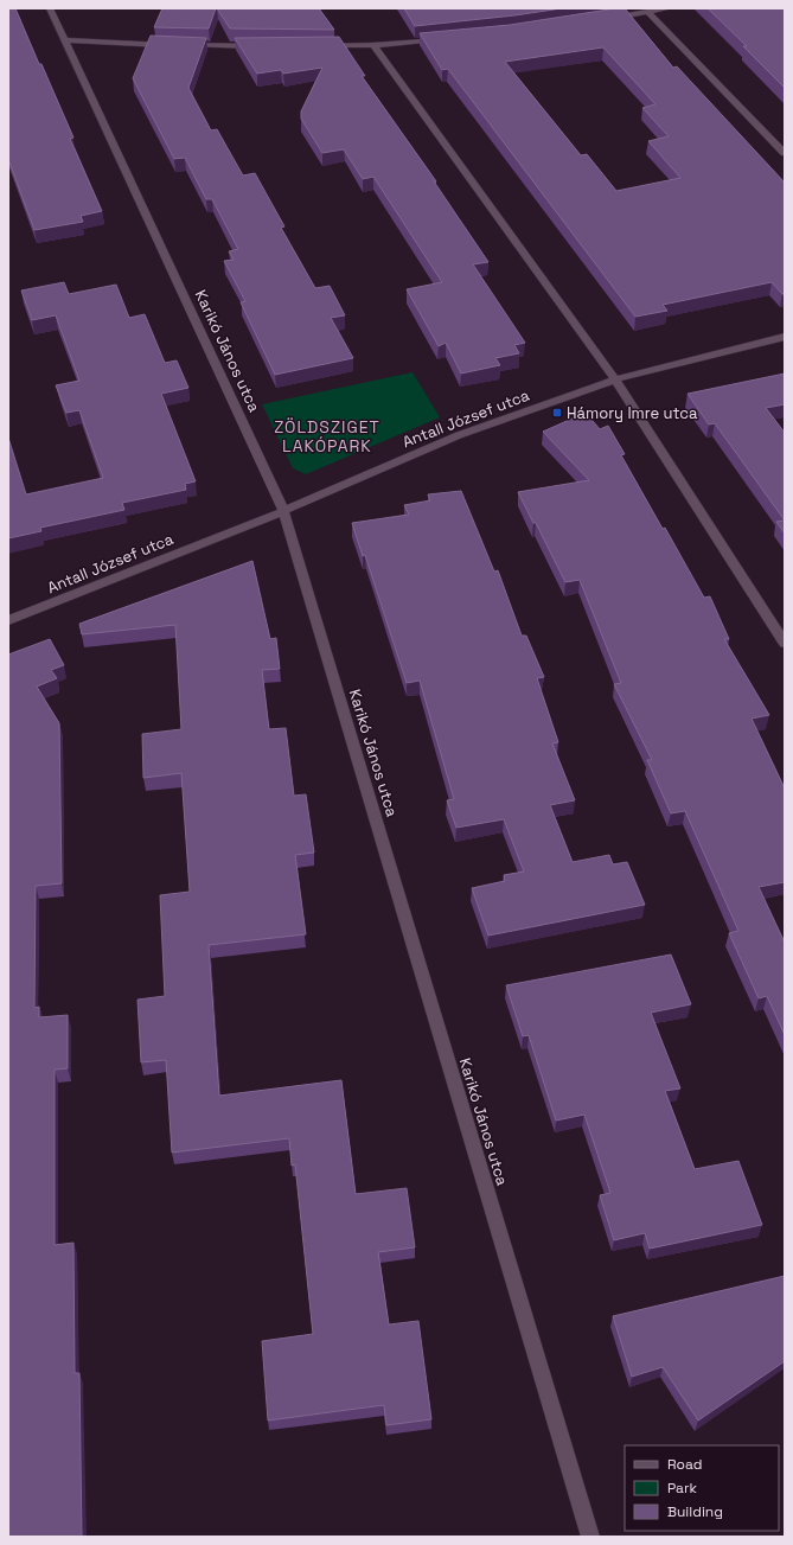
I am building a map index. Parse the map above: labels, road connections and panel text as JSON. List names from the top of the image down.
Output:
{
  "streets": {
    "street": ["Karikó János utca", "Antall József utca"]
  },
  "crossings": [
    ["Karikó János utca", "Antall József utca"]
  ],
  "districts": ["ZÖLDSZIGET LAKÓPARK"],
  "places": {
    "transit": ["Hámory Imre utca"]
  },
  "legend": ["Road", "Park", "Building"]
}
